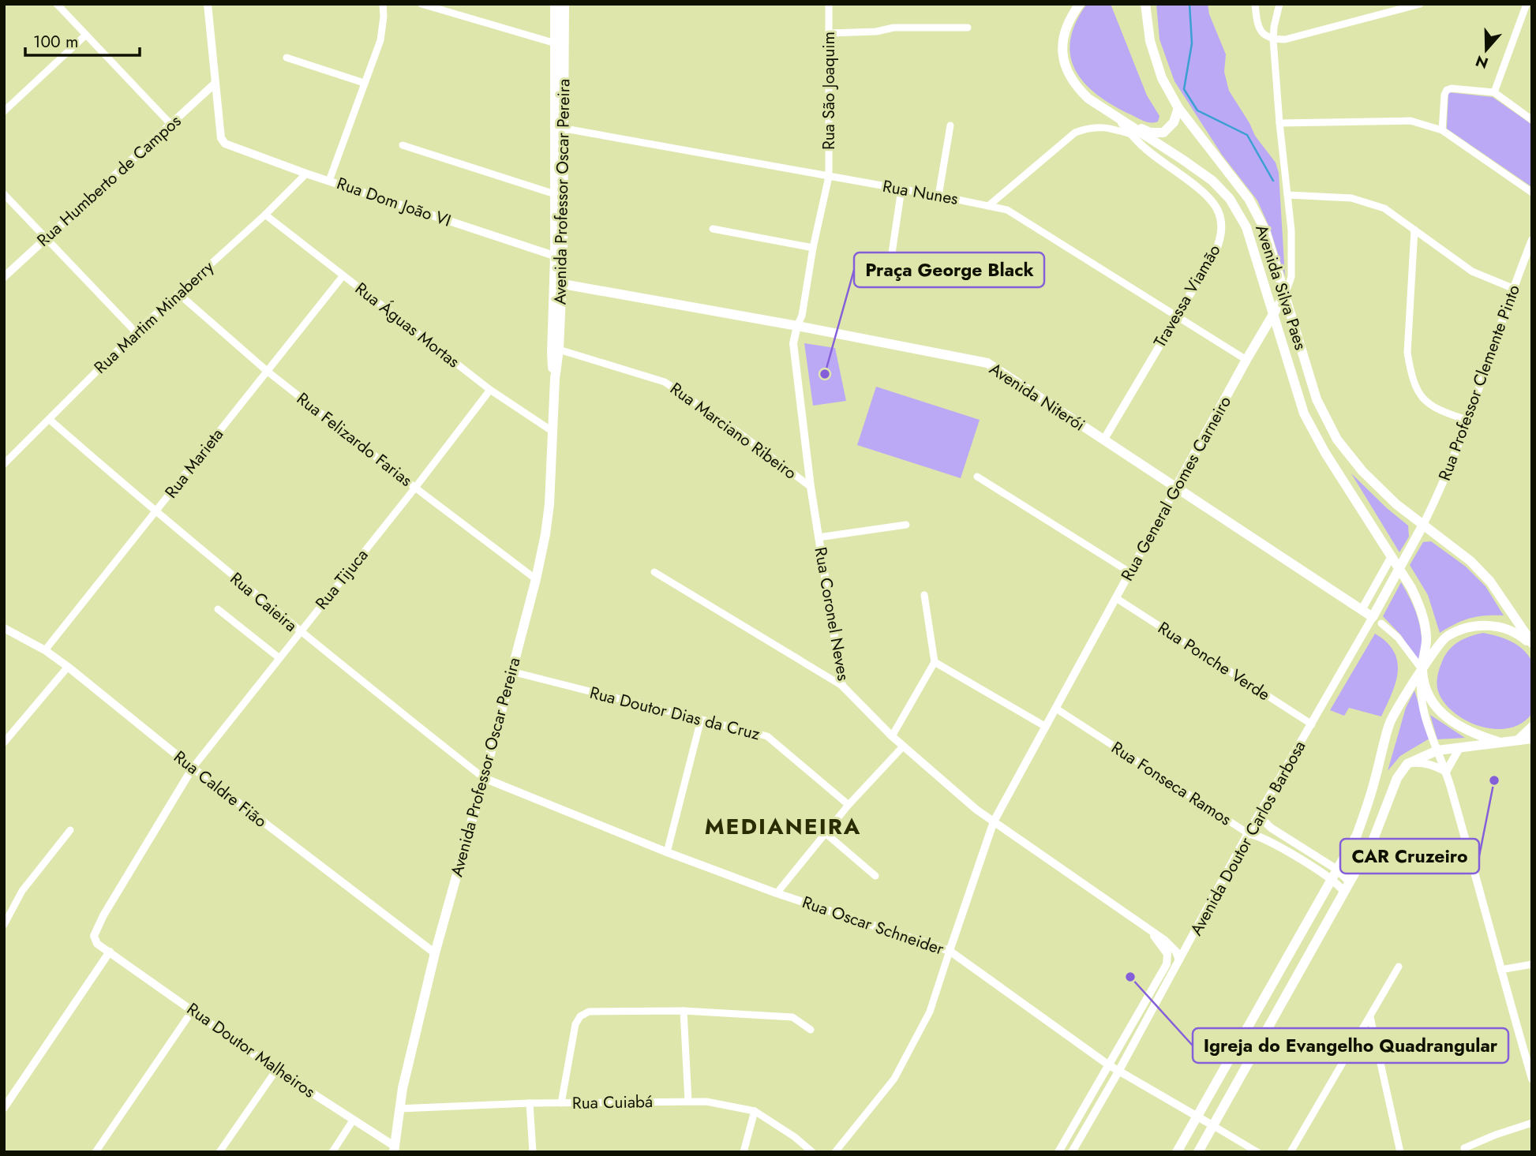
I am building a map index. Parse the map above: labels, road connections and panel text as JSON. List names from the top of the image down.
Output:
{
  "streets": {
    "main road": [
      "Avenida Professor Oscar Pereira",
      "Avenida Silva Paes",
      "Avenida Niterói",
      "Rua General Gomes Carneiro",
      "Avenida Doutor Carlos Barbosa"
    ],
    "street": [
      "Rua São Joaquim",
      "Rua Humberto de Campos",
      "Rua Nunes",
      "Rua Dom João VI",
      "Travessa Viamão",
      "Rua Martim Minaberry",
      "Rua Águas Mortas",
      "Rua Professor Clemente Pinto",
      "Rua Marciano Ribeiro",
      "Rua Felizardo Farias",
      "Rua Marieta",
      "Rua Tijuca",
      "Rua Caieira",
      "Rua Coronel Neves",
      "Rua Ponche Verde",
      "Rua Doutor Dias da Cruz",
      "Rua Fonseca Ramos",
      "Rua Caldre Fião",
      "Rua Oscar Schneider",
      "Rua Doutor Malheiros",
      "Rua Cuiabá"
    ]
  },
  "crossings": [
    ["Rua São Joaquim", "Rua Nunes"],
    ["Rua São Joaquim", "Rua Coronel Neves"],
    ["Rua Humberto de Campos", "Rua Dom João VI"],
    ["Avenida Professor Oscar Pereira", "Rua Nunes"],
    ["Avenida Professor Oscar Pereira", "Rua Dom João VI"],
    ["Avenida Professor Oscar Pereira", "Rua Águas Mortas"],
    ["Avenida Professor Oscar Pereira", "Avenida Niterói"],
    ["Avenida Professor Oscar Pereira", "Rua Marciano Ribeiro"],
    ["Avenida Professor Oscar Pereira", "Rua Felizardo Farias"],
    ["Avenida Professor Oscar Pereira", "Rua Caieira"],
    ["Avenida Professor Oscar Pereira", "Rua Doutor Dias da Cruz"],
    ["Avenida Professor Oscar Pereira", "Rua Caldre Fião"],
    ["Avenida Professor Oscar Pereira", "Rua Oscar Schneider"],
    ["Avenida Professor Oscar Pereira", "Rua Doutor Malheiros"],
    ["Avenida Professor Oscar Pereira", "Rua Cuiabá"],
    ["Rua Nunes", "Travessa Viamão"],
    ["Rua Nunes", "Rua General Gomes Carneiro"],
    ["Rua Nunes", "Rua Coronel Neves"],
    ["Rua Dom João VI", "Rua Martim Minaberry"],
    ["Avenida Silva Paes", "Travessa Viamão"],
    ["Avenida Silva Paes", "Rua Professor Clemente Pinto"],
    ["Avenida Silva Paes", "Avenida Niterói"],
    ["Avenida Silva Paes", "Rua General Gomes Carneiro"],
    ["Avenida Silva Paes", "Avenida Doutor Carlos Barbosa"],
    ["Travessa Viamão", "Avenida Niterói"],
    ["Rua Martim Minaberry", "Rua Águas Mortas"],
    ["Rua Martim Minaberry", "Rua Felizardo Farias"],
    ["Rua Martim Minaberry", "Rua Caieira"],
    ["Rua Águas Mortas", "Rua Marieta"],
    ["Rua Águas Mortas", "Rua Tijuca"],
    ["Rua Professor Clemente Pinto", "Avenida Doutor Carlos Barbosa"],
    ["Avenida Niterói", "Rua General Gomes Carneiro"],
    ["Avenida Niterói", "Rua Coronel Neves"],
    ["Avenida Niterói", "Avenida Doutor Carlos Barbosa"],
    ["Rua Marciano Ribeiro", "Rua Coronel Neves"],
    ["Rua Felizardo Farias", "Rua Marieta"],
    ["Rua Felizardo Farias", "Rua Tijuca"],
    ["Rua Marieta", "Rua Caieira"],
    ["Rua Marieta", "Rua Caldre Fião"],
    ["Rua General Gomes Carneiro", "Rua Coronel Neves"],
    ["Rua General Gomes Carneiro", "Rua Ponche Verde"],
    ["Rua General Gomes Carneiro", "Rua Fonseca Ramos"],
    ["Rua General Gomes Carneiro", "Rua Oscar Schneider"],
    ["Rua Tijuca", "Rua Caieira"],
    ["Rua Tijuca", "Rua Caldre Fião"],
    ["Rua Tijuca", "Rua Doutor Malheiros"],
    ["Rua Caieira", "Rua Oscar Schneider"],
    ["Rua Coronel Neves", "Avenida Doutor Carlos Barbosa"],
    ["Rua Ponche Verde", "Avenida Doutor Carlos Barbosa"],
    ["Rua Fonseca Ramos", "Avenida Doutor Carlos Barbosa"],
    ["Rua Caldre Fião", "Rua Doutor Malheiros"],
    ["Avenida Doutor Carlos Barbosa", "Rua Oscar Schneider"]
  ],
  "districts": ["MEDIANEIRA"],
  "places": ["Praça George Black", "CAR Cruzeiro", "Igreja do Evangelho Quadrangular"],
  "scale_bar": "100 m",
  "north": "bottom"
}
